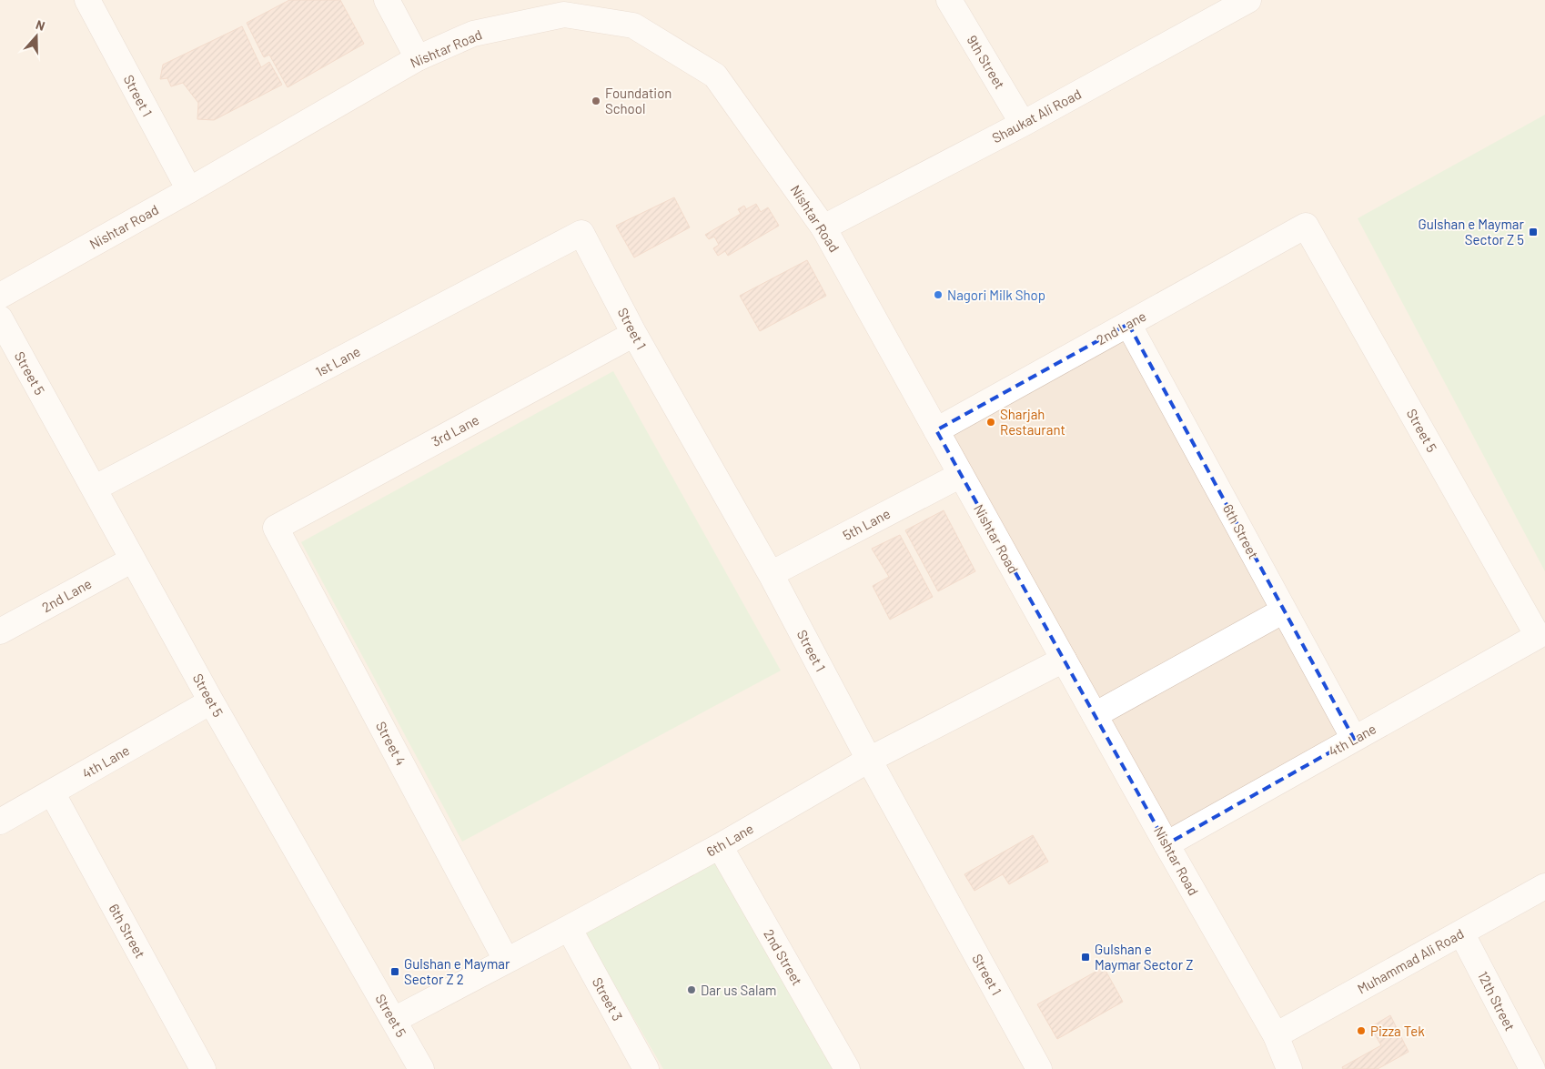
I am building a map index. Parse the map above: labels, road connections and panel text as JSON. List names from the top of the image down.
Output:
{
  "streets": {
    "street": [
      "Nishtar Road",
      "9th Street",
      "Street 1",
      "Shaukat Ali Road",
      "2nd Lane",
      "1st Lane",
      "Street 5",
      "3rd Lane",
      "5th Lane",
      "6th Street",
      "4th Lane",
      "Street 4",
      "6th Lane",
      "2nd Street",
      "Muhammad Ali Road",
      "Street 3",
      "12th Street"
    ]
  },
  "crossings": [
    ["Nishtar Road", "Street 1"],
    ["Nishtar Road", "Shaukat Ali Road"],
    ["Nishtar Road", "2nd Lane"],
    ["Nishtar Road", "5th Lane"],
    ["Nishtar Road", "4th Lane"],
    ["Nishtar Road", "6th Lane"],
    ["Nishtar Road", "Muhammad Ali Road"],
    ["9th Street", "Shaukat Ali Road"],
    ["Street 1", "1st Lane"],
    ["Street 1", "3rd Lane"],
    ["Street 1", "5th Lane"],
    ["Street 1", "6th Lane"],
    ["2nd Lane", "Street 5"],
    ["2nd Lane", "6th Street"],
    ["1st Lane", "Street 5"],
    ["Street 5", "4th Lane"],
    ["Street 5", "6th Lane"],
    ["3rd Lane", "Street 4"],
    ["6th Street", "4th Lane"],
    ["Street 4", "6th Lane"],
    ["6th Lane", "2nd Street"],
    ["6th Lane", "Street 3"],
    ["Muhammad Ali Road", "12th Street"]
  ],
  "places": {
    "other": [
      "Foundation School",
      "Nagori Milk Shop",
      "Sharjah Restaurant",
      "Dar us Salam",
      "Pizza Tek"
    ],
    "transit": ["Gulshan e Maymar Sector Z 5", "Gulshan e Maymar Sector Z", "Gulshan e Maymar Sector Z 2"]
  },
  "north": "top"
}
